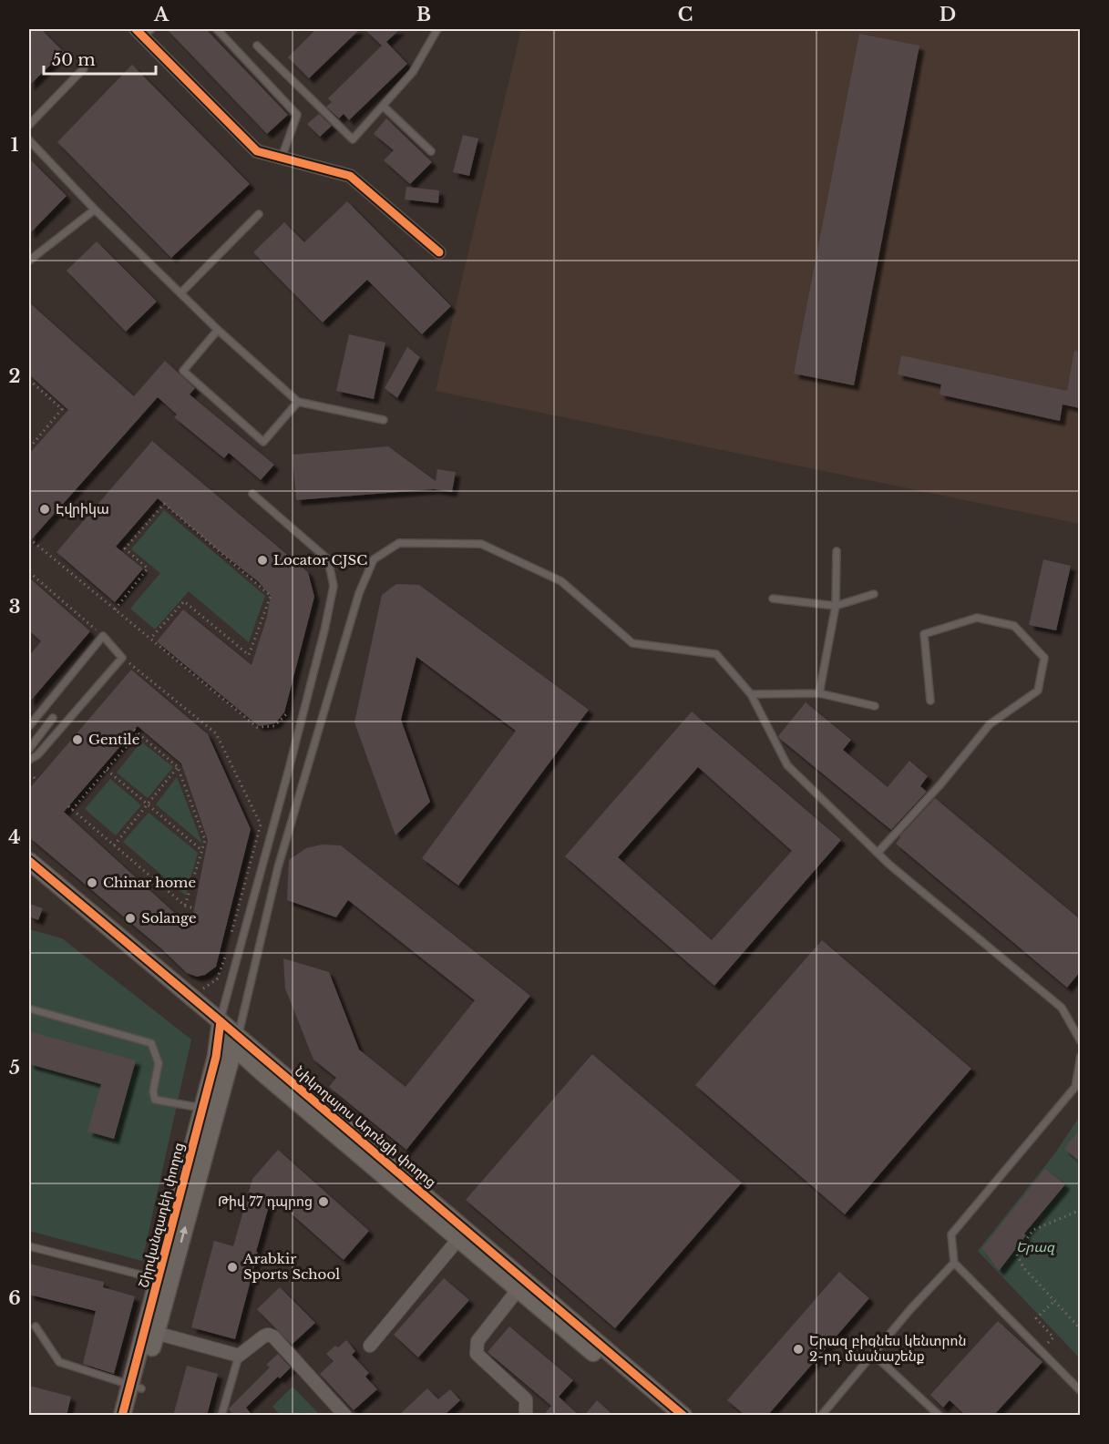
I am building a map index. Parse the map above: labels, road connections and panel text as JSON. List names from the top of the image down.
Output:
{
  "streets": {
    "street": ["Նիկողայոս Ադոնցի փողոց", "Շիրվանզադեի փողոց"]
  },
  "crossings": [
    ["Նիկողայոս Ադոնցի փողոց", "Շիրվանզադեի փողոց"]
  ],
  "parks": ["Երազ"],
  "places": [
    "Էվրիկա",
    "Locator CJSC",
    "Gentile",
    "Chinar home",
    "Solange",
    "Թիվ 77 դպրոց",
    "Arabkir Sports School",
    "Երազ բիզնես կենտրոն 2-րդ մասնաշենք"
  ],
  "scale_bar": "50 m",
  "grid": {
    "columns": [
      "A",
      "B",
      "C",
      "D"
    ],
    "rows": [
      "1",
      "2",
      "3",
      "4",
      "5",
      "6"
    ]
  }
}
